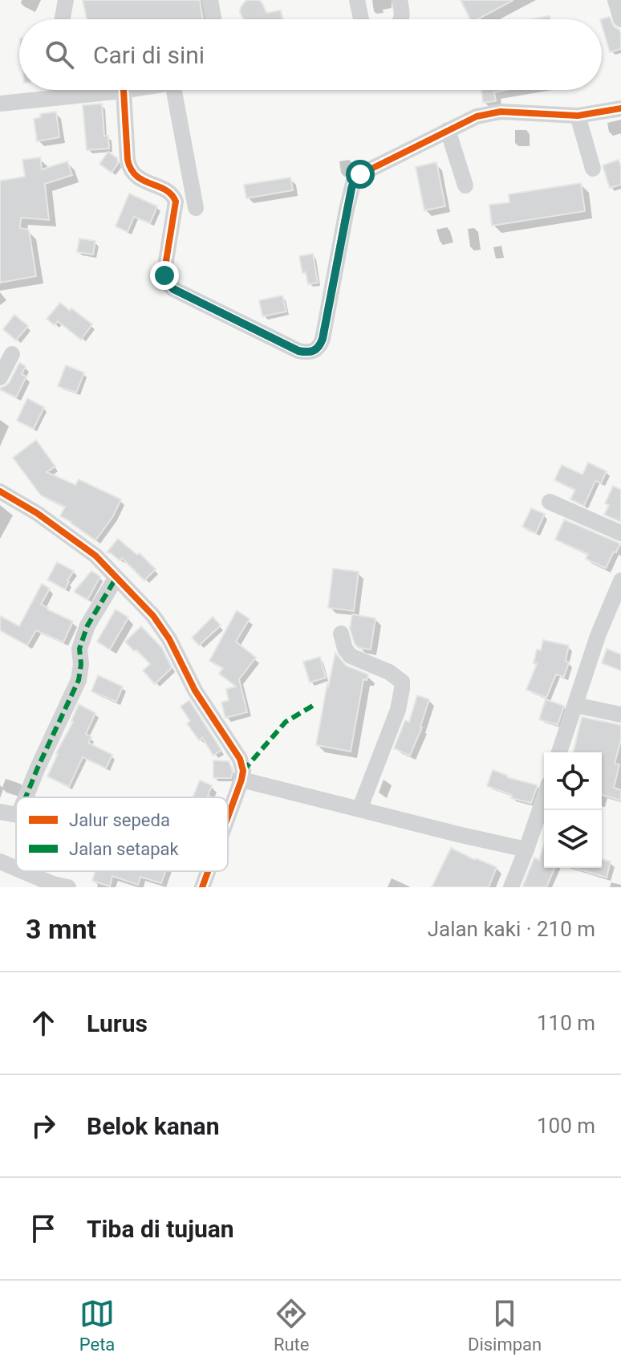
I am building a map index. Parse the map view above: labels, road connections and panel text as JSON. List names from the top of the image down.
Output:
{
  "legend": ["Jalur sepeda", "Jalan setapak"],
  "page": {
    "search": "Cari di sini",
    "heading": ["3 mnt", "Jalan kaki · 210 m"],
    "list": [
      ["Lurus", "110 m"],
      ["Belok kanan", "100 m"],
      "Tiba di tujuan"
    ],
    "nav": ["Peta", "Rute", "Disimpan"]
  }
}
